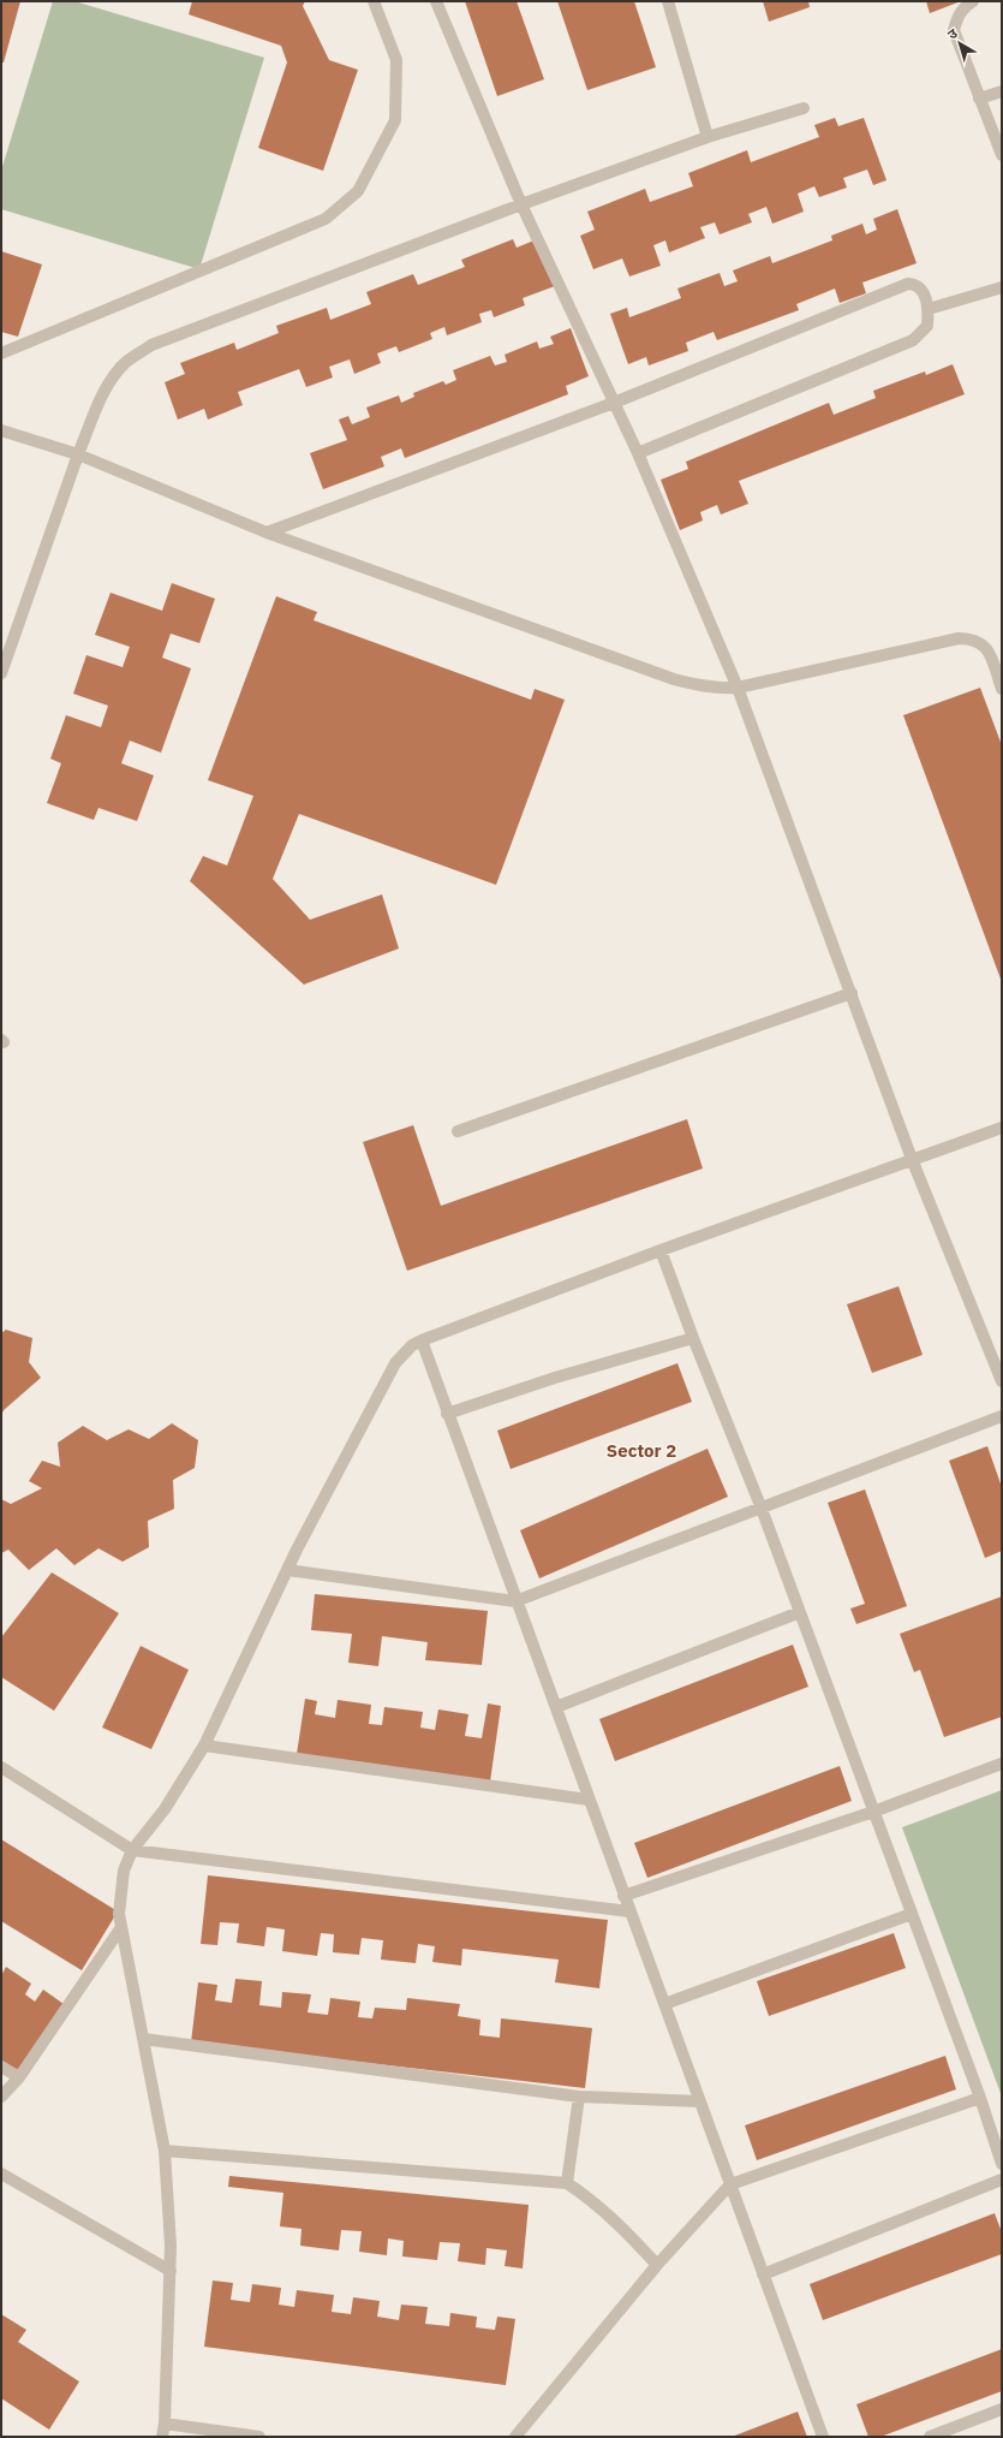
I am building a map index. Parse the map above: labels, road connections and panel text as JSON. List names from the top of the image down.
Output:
{
  "districts": ["Sector 2"],
  "north": "top left"
}
